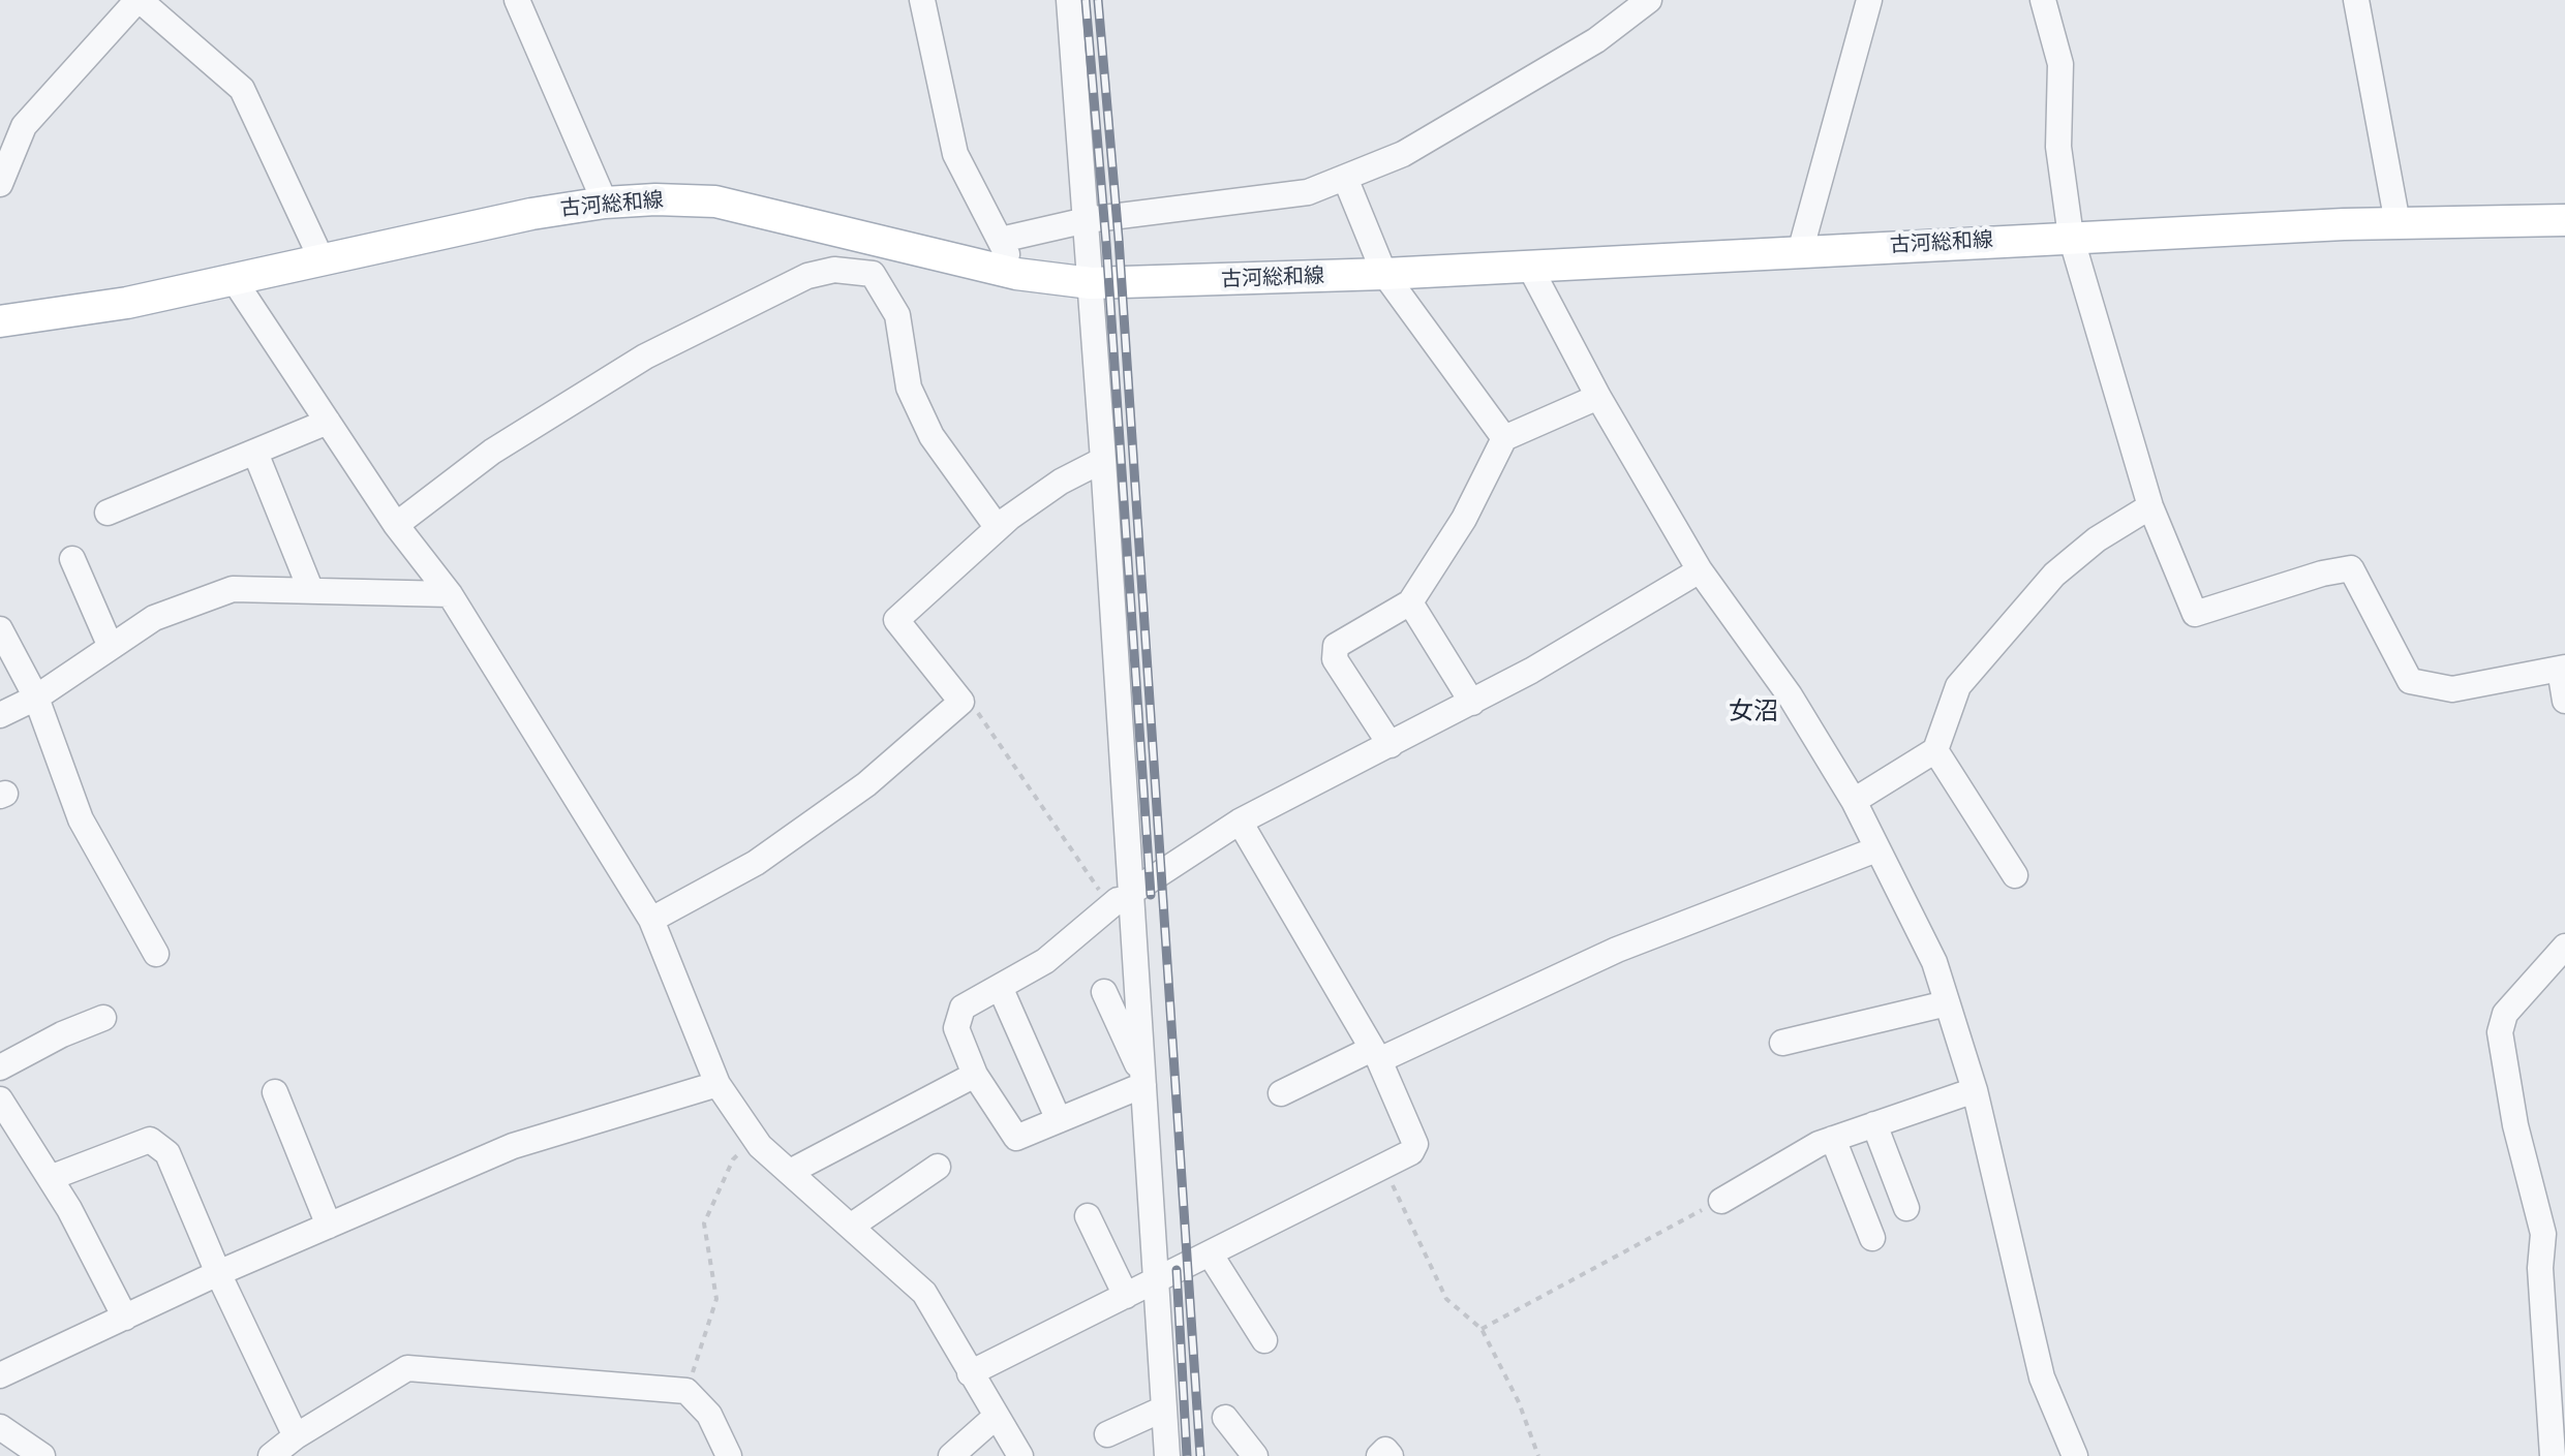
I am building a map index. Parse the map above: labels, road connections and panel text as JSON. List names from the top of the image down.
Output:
{
  "streets": {
    "main road": ["古河総和線"]
  },
  "districts": ["女沼"]
}
